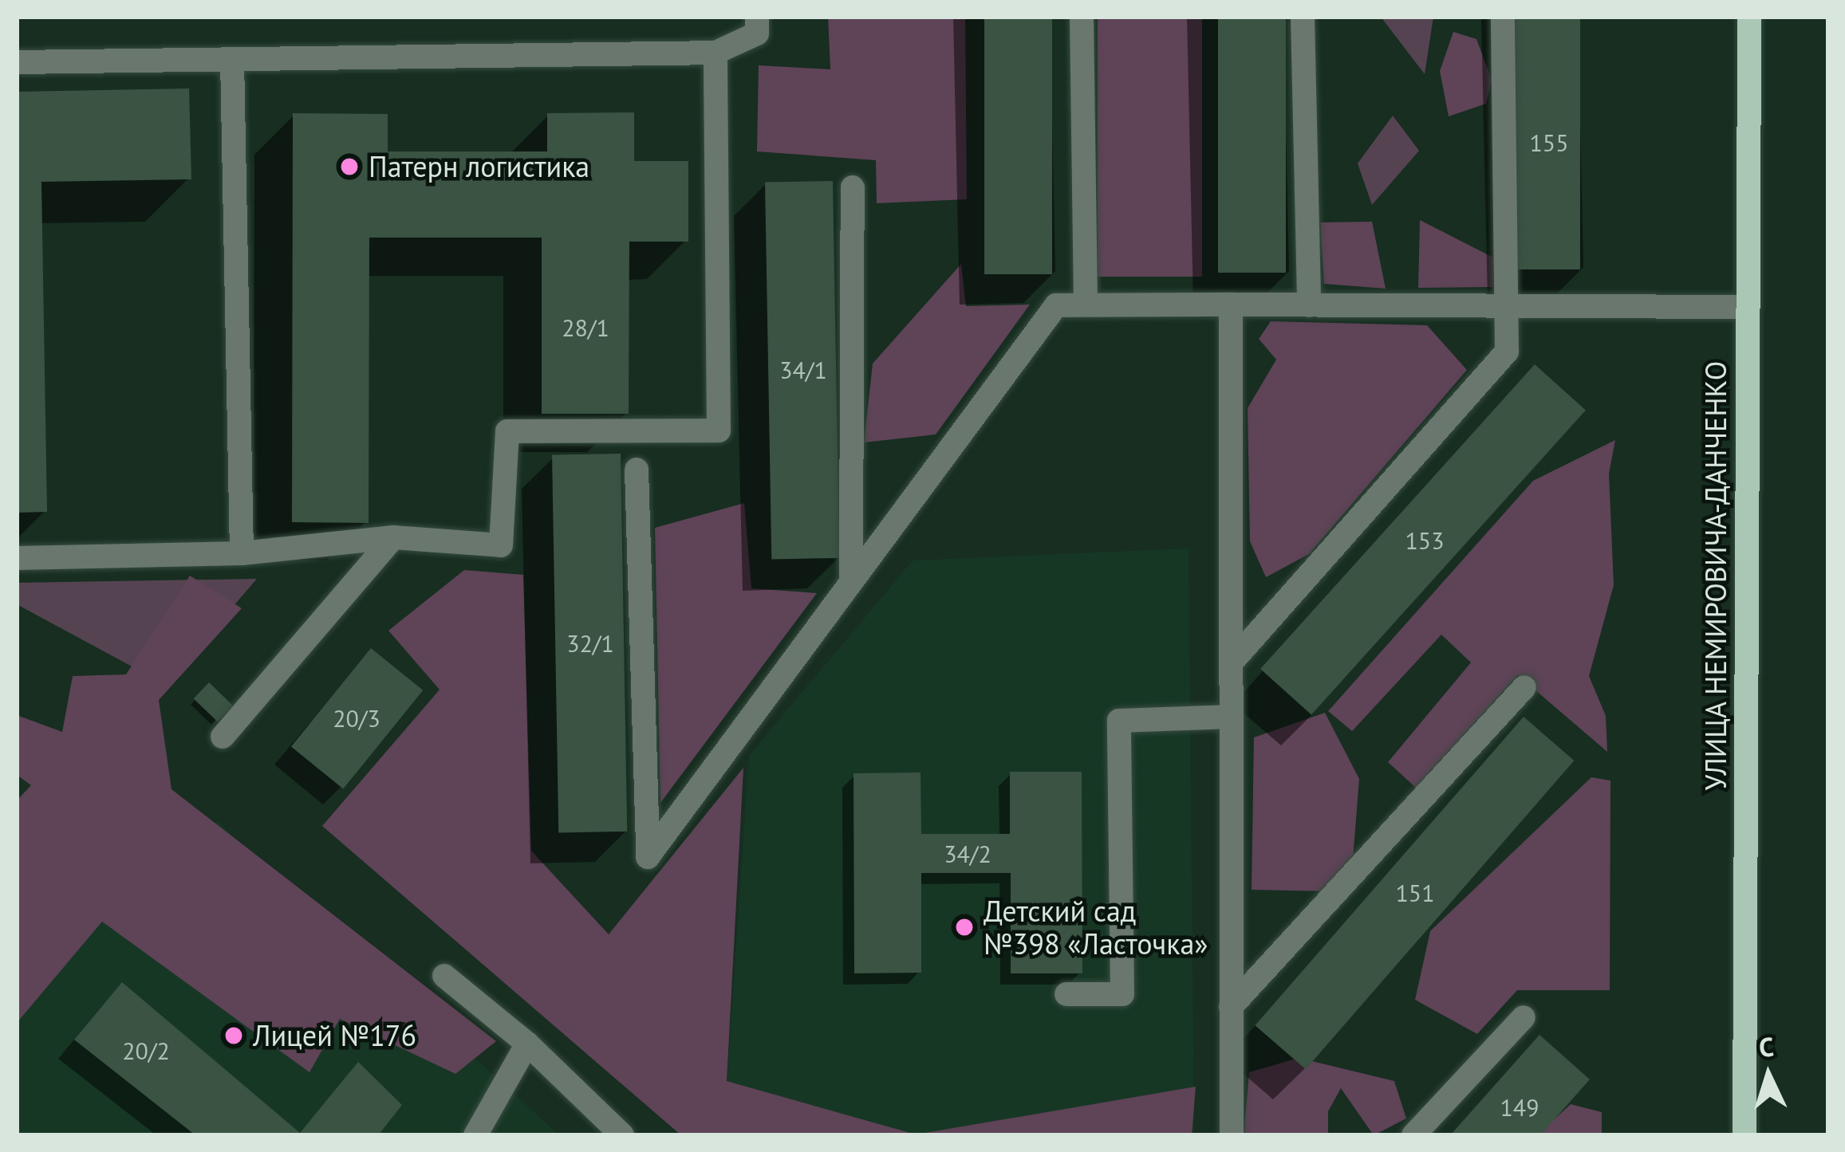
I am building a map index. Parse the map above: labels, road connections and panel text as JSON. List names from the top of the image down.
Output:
{
  "streets": {
    "main road": ["УЛИЦА НЕМИРОВИЧА-ДАНЧЕНКО"]
  },
  "places": ["Патерн логистика", "Детский сад №398 «Ласточка»", "Лицей №176"],
  "house_numbers": [
    "155",
    "28/1",
    "34/1",
    "153",
    "32/1",
    "20/3",
    "34/2",
    "151",
    "20/2",
    "149"
  ],
  "north": "top"
}
